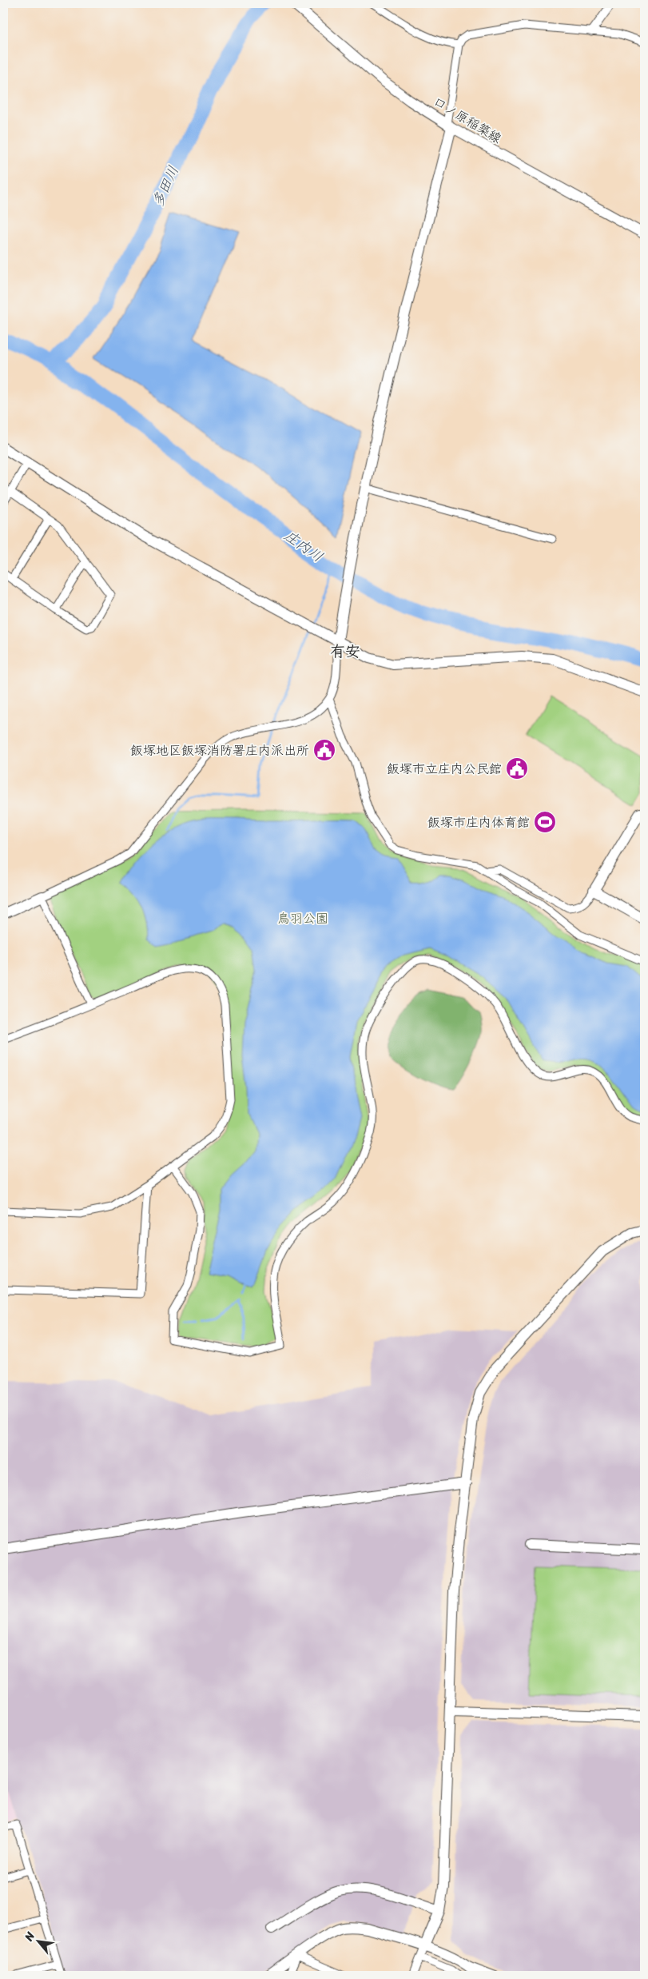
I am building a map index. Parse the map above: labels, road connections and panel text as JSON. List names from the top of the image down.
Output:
{
  "streets": {
    "street": ["口ノ原稲築線"]
  },
  "districts": ["有安"],
  "water": ["多田川", "庄内川"],
  "parks": ["鳥羽公園"],
  "places": {
    "public building": ["飯塚地区飯塚消防署庄内派出所", "飯塚市立庄内公民館"],
    "sports": ["飯塚市庄内体育館"]
  },
  "north": "top left"
}
